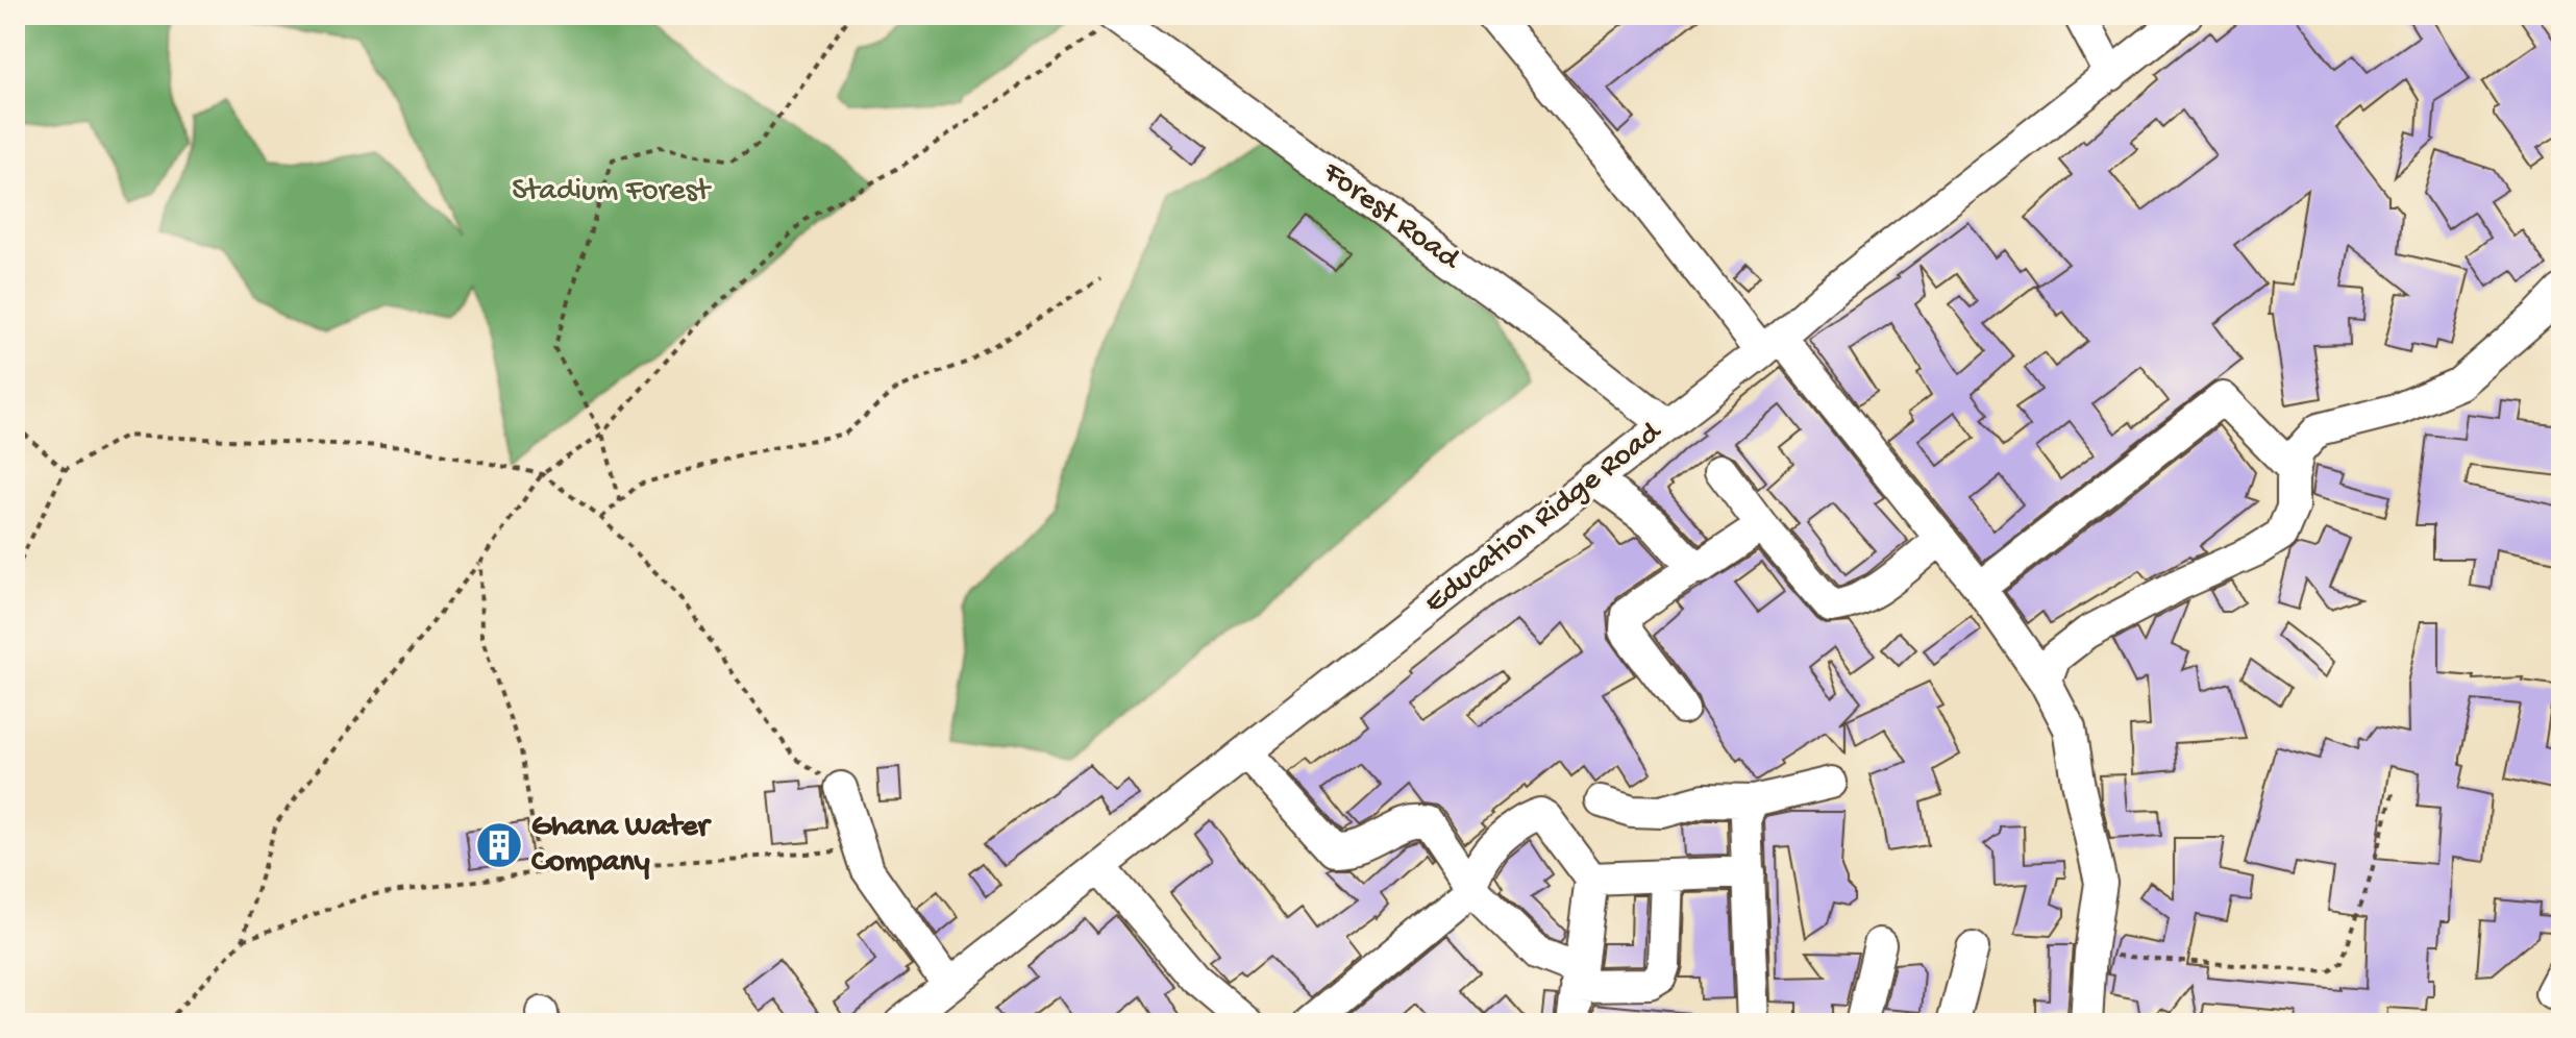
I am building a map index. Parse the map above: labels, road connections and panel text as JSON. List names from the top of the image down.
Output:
{
  "streets": {
    "street": ["Forest Road", "Education Ridge Road"]
  },
  "crossings": [
    ["Forest Road", "Education Ridge Road"]
  ],
  "parks": ["Stadium Forest"],
  "places": {
    "building": ["Ghana Water Company"]
  }
}
